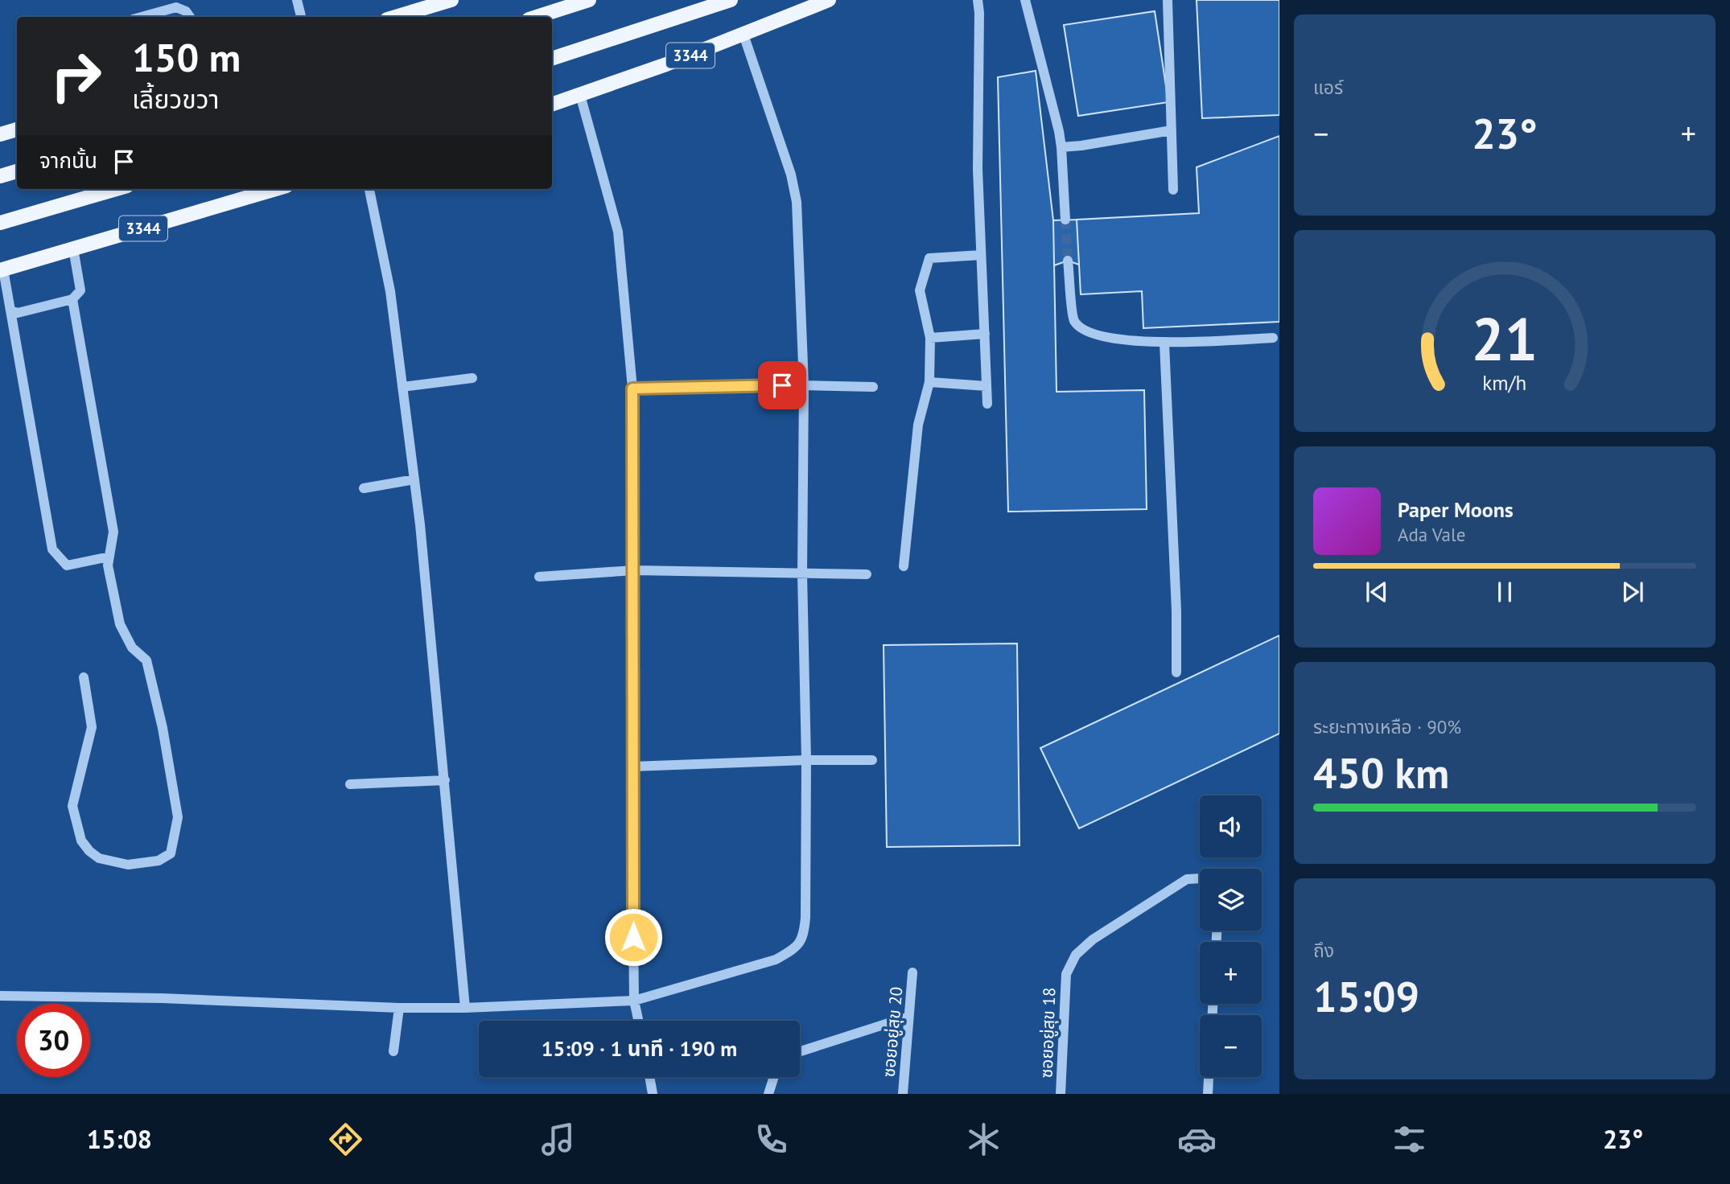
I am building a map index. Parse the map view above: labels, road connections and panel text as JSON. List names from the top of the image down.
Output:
{
  "streets": {
    "main road": ["3344"],
    "street": ["ซอยอยู่สุข 20", "ซอยอยู่สุข 18"]
  },
  "page": {
    "tile": [
      "แอร์",
      ["ระยะทางเหลือ · 90%", "450 km"],
      ["ถึง", "15:09"]
    ],
    "turn": ["150 m", "เลี้ยวขวา"],
    "heat": ["−", "23°", "+"],
    "then": "จากนั้น",
    "song": ["Paper Moons", "Ada Vale"],
    "map_buttons": ["+", "−"],
    "limit": "30",
    "trip": "15:09 · 1 นาที · 190 m",
    "tabs": ["15:08", "23°"],
    "gauge": ["21", "km/h"]
  }
}
